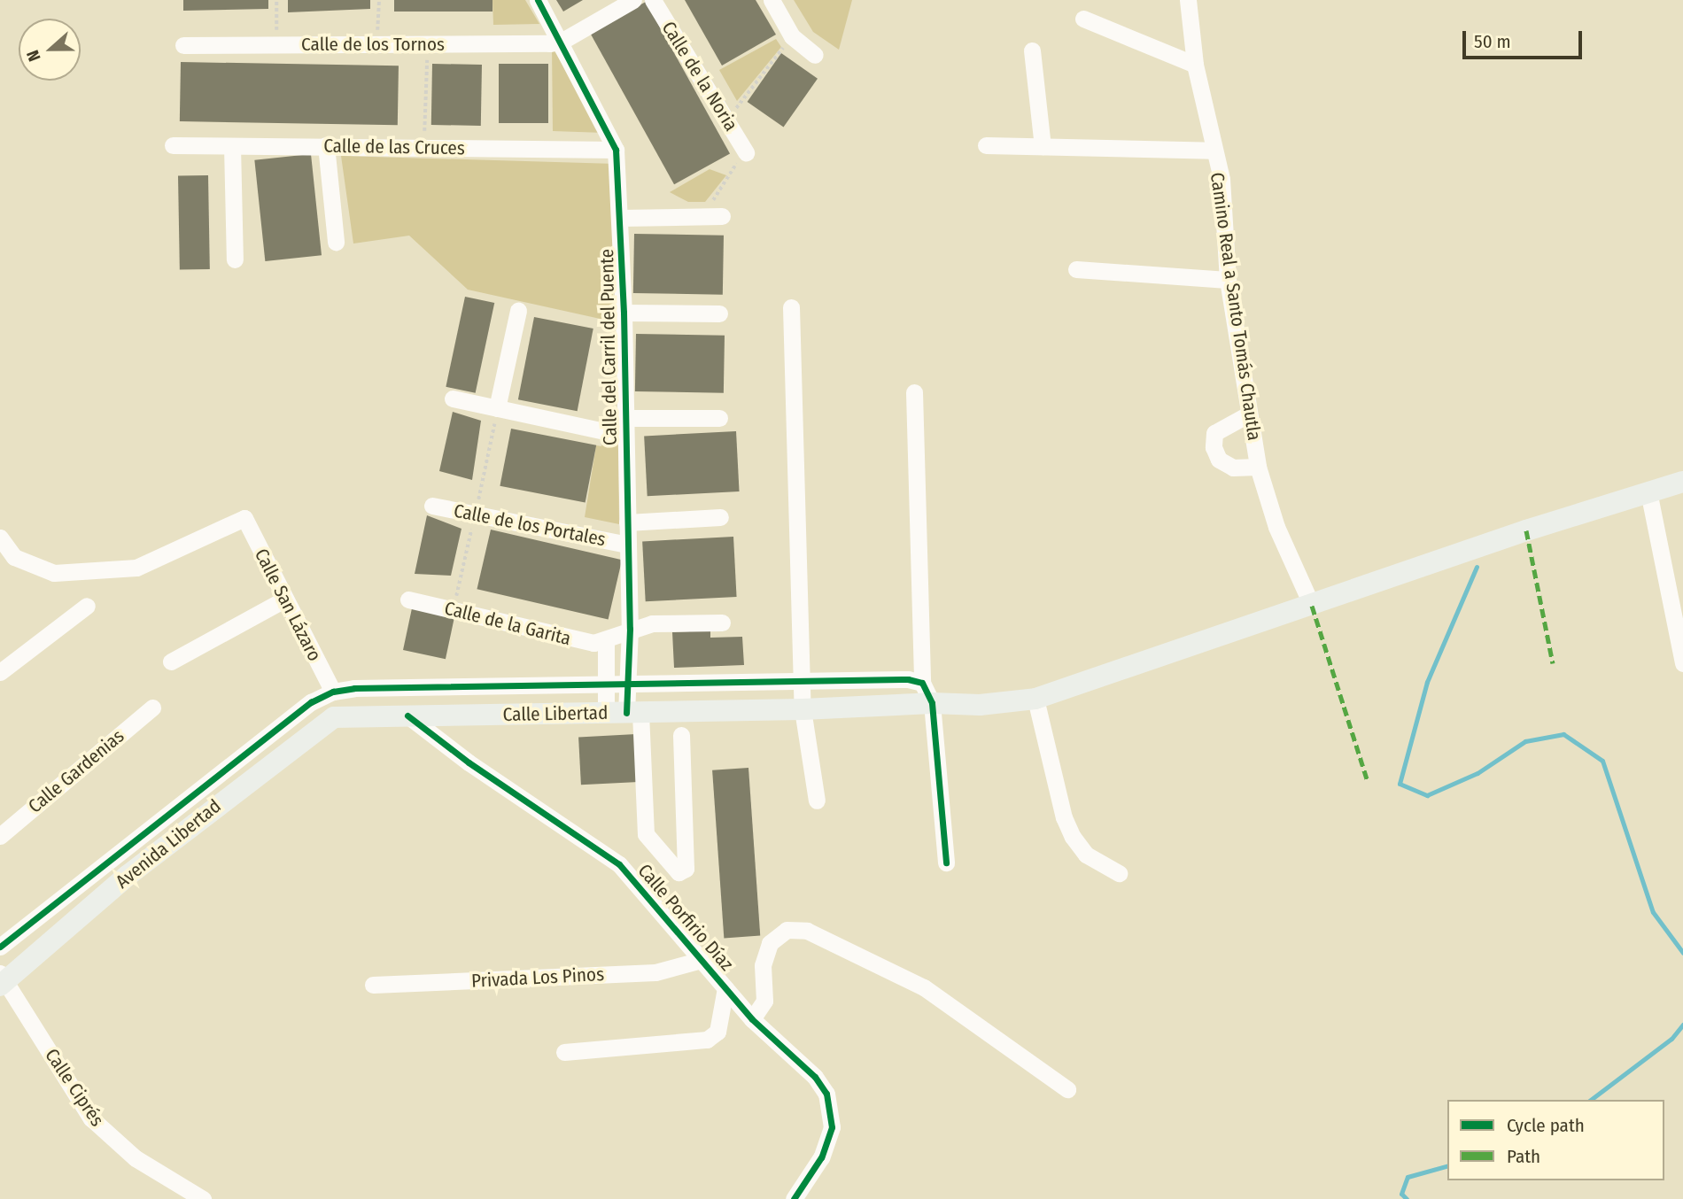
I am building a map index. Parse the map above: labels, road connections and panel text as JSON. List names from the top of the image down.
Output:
{
  "streets": {
    "main road": ["Calle Libertad", "Avenida Libertad"],
    "street": [
      "Calle de los Tornos",
      "Calle de la Noria",
      "Calle de las Cruces",
      "Camino Real a Santo Tomás Chautla",
      "Calle del Carril del Puente",
      "Calle de los Portales",
      "Calle San Lázaro",
      "Calle de la Garita",
      "Calle Gardenias",
      "Calle Porfirio Díaz",
      "Privada Los Pinos",
      "Calle Ciprés"
    ]
  },
  "crossings": [
    ["Calle de los Tornos", "Calle del Carril del Puente"],
    ["Calle de las Cruces", "Calle del Carril del Puente"],
    ["Camino Real a Santo Tomás Chautla", "Calle Libertad"],
    ["Calle del Carril del Puente", "Calle de los Portales"],
    ["Calle del Carril del Puente", "Calle Libertad"],
    ["Calle Libertad", "Avenida Libertad"],
    ["Calle Libertad", "Calle Porfirio Díaz"],
    ["Avenida Libertad", "Calle Ciprés"],
    ["Calle Porfirio Díaz", "Privada Los Pinos"]
  ],
  "legend": ["Cycle path", "Path"],
  "scale_bar": "50 m",
  "north": "left"
}
